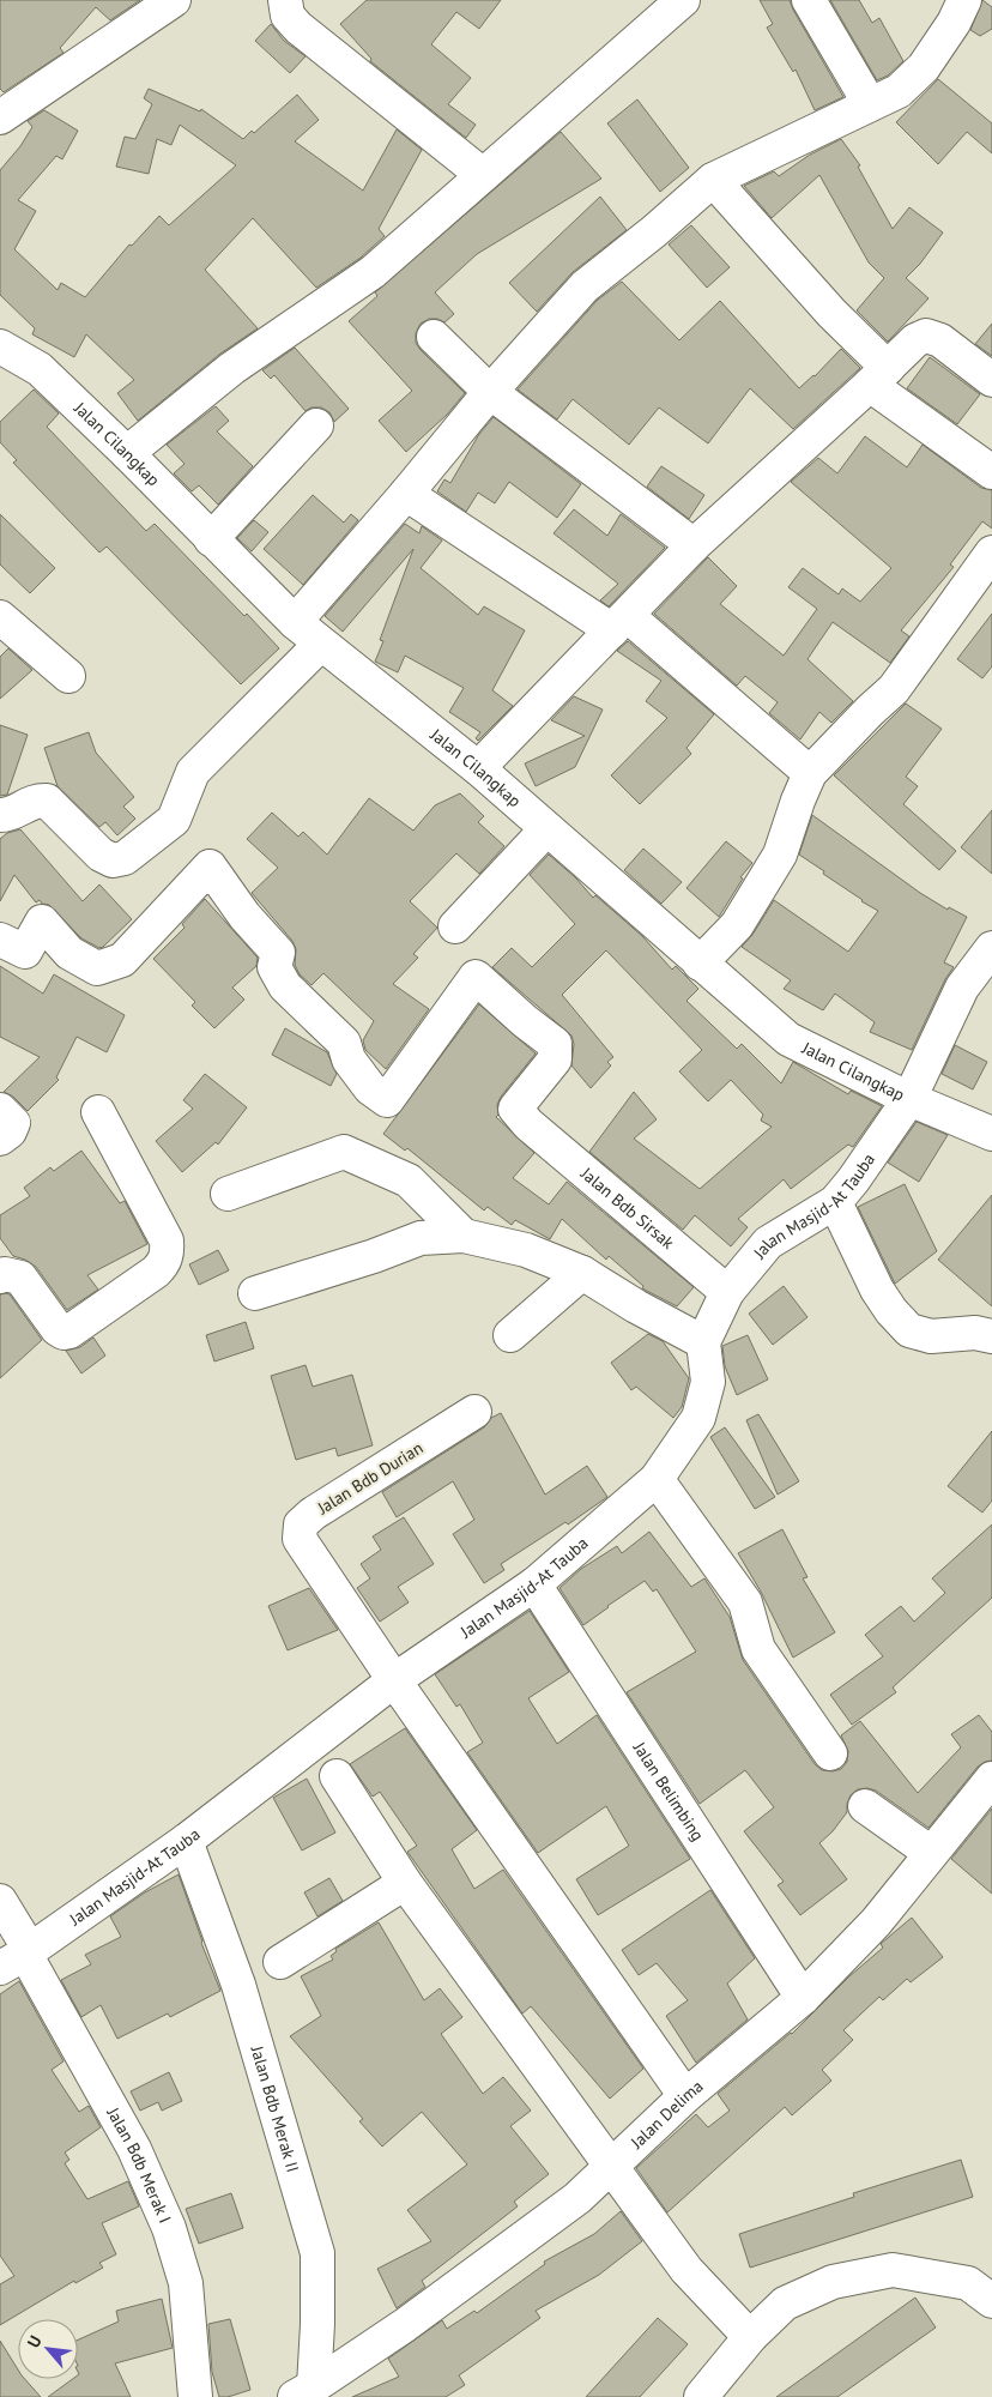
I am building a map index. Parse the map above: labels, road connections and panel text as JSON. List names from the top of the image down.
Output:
{
  "streets": {
    "street": [
      "Jalan Cilangkap",
      "Jalan Masjid-At Tauba",
      "Jalan Bdb Sirsak",
      "Jalan Bdb Durian",
      "Jalan Belimbing",
      "Jalan Bdb Merak II",
      "Jalan Delima",
      "Jalan Bdb Merak I"
    ]
  },
  "crossings": [
    ["Jalan Cilangkap", "Jalan Masjid-At Tauba"],
    ["Jalan Masjid-At Tauba", "Jalan Bdb Sirsak"],
    ["Jalan Masjid-At Tauba", "Jalan Bdb Durian"],
    ["Jalan Masjid-At Tauba", "Jalan Belimbing"],
    ["Jalan Masjid-At Tauba", "Jalan Bdb Merak II"],
    ["Jalan Masjid-At Tauba", "Jalan Bdb Merak I"],
    ["Jalan Bdb Durian", "Jalan Delima"],
    ["Jalan Belimbing", "Jalan Delima"],
    ["Jalan Bdb Merak II", "Jalan Delima"]
  ],
  "north": "top left"
}
